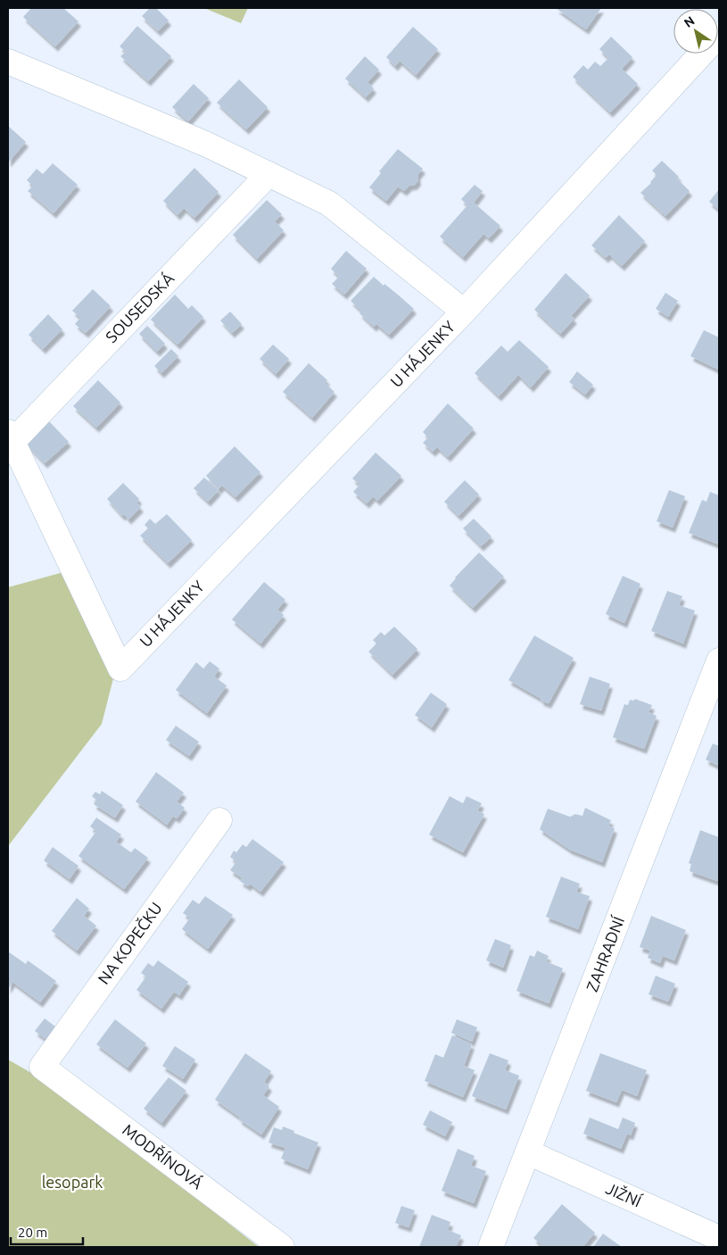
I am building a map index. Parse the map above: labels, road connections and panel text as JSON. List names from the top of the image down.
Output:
{
  "streets": {
    "street": [
      "SOUSEDSKÁ",
      "U HÁJENKY",
      "NA KOPEČKU",
      "ZAHRADNÍ",
      "MODŘÍNOVÁ",
      "JIŽNÍ"
    ]
  },
  "crossings": [
    ["SOUSEDSKÁ", "U HÁJENKY"],
    ["NA KOPEČKU", "MODŘÍNOVÁ"],
    ["ZAHRADNÍ", "JIŽNÍ"]
  ],
  "parks": ["lesopark"],
  "scale_bar": "20 m",
  "north": "top left"
}
